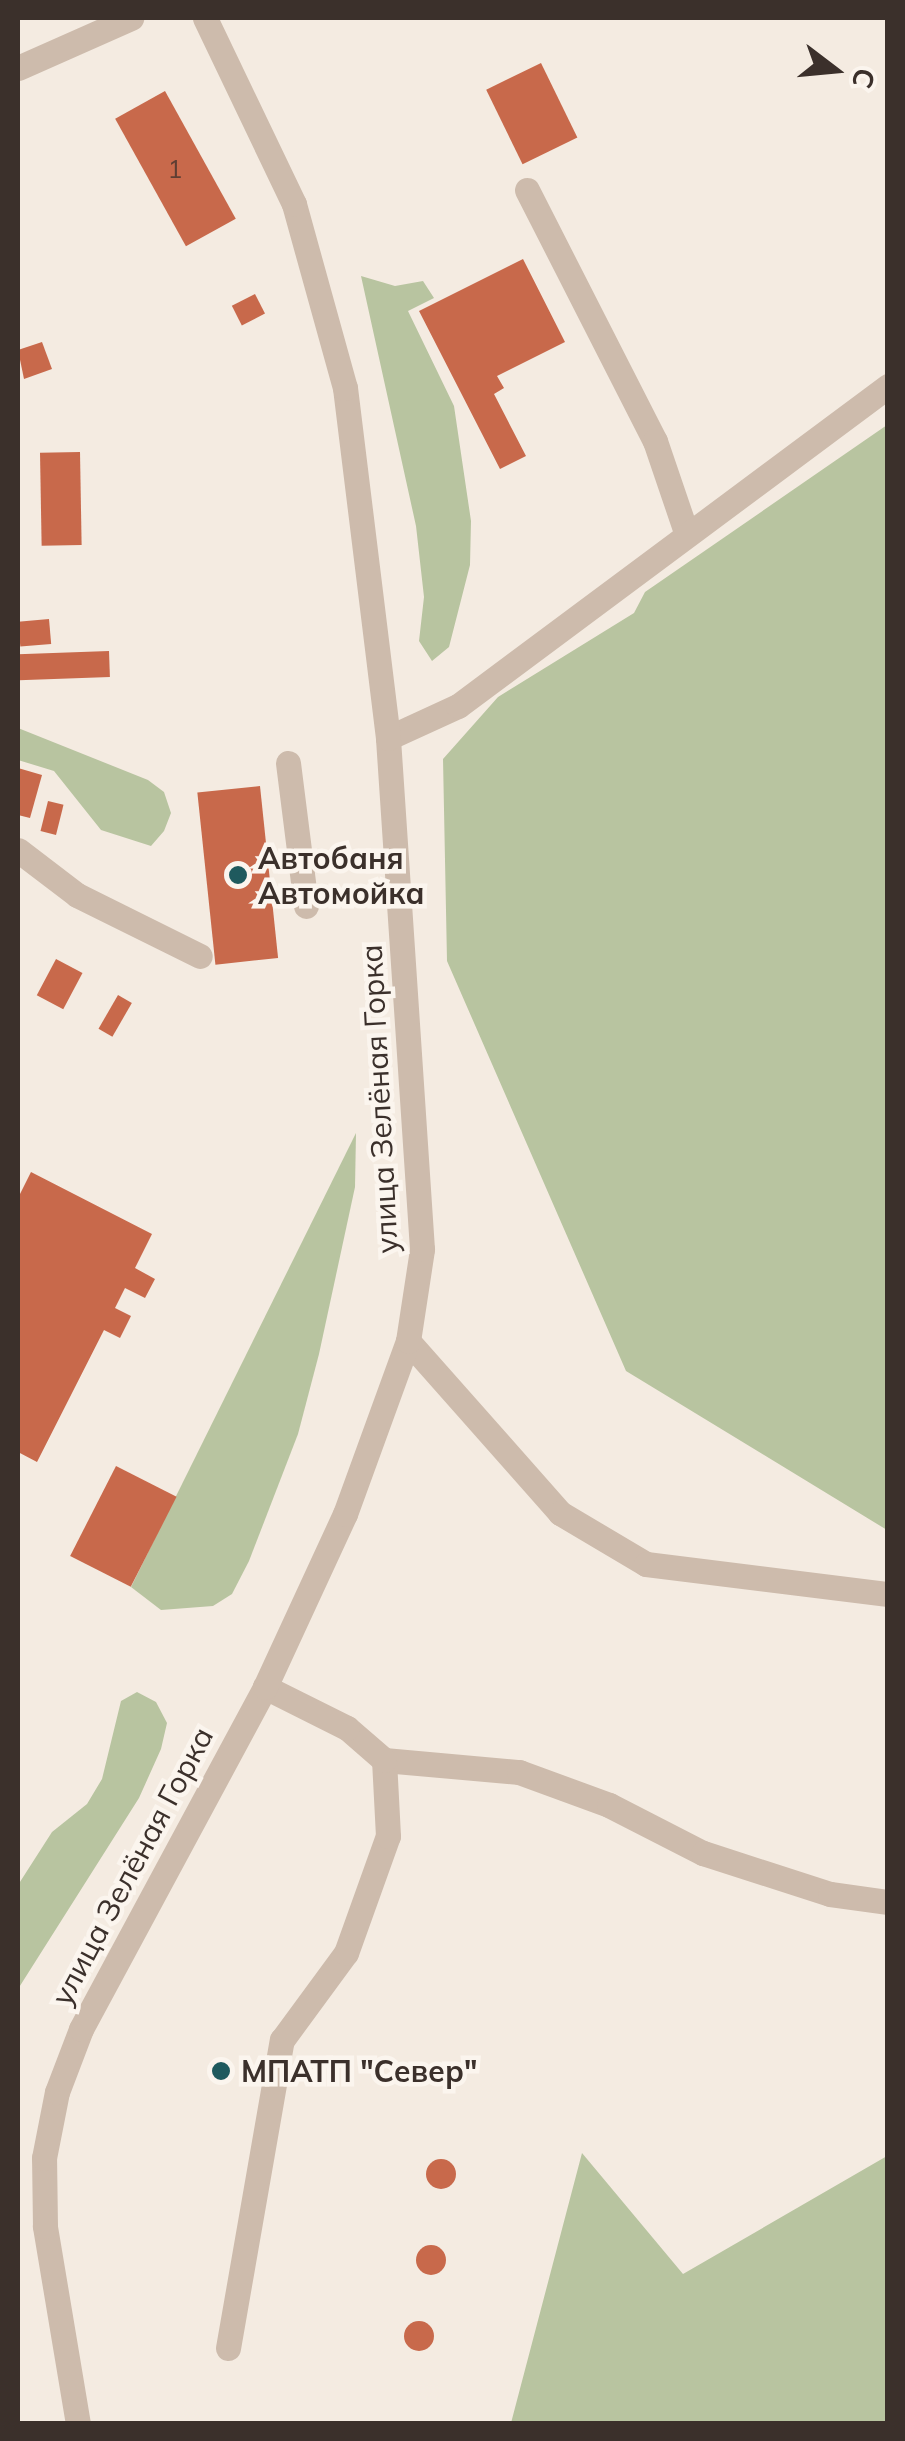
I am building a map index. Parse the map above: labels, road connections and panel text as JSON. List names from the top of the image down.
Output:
{
  "streets": {
    "street": ["улица Зелёная Горка"]
  },
  "places": ["Автобаня Автомойка", "МПАТП \"Север\""],
  "house_numbers": ["1"],
  "north": "right"
}
